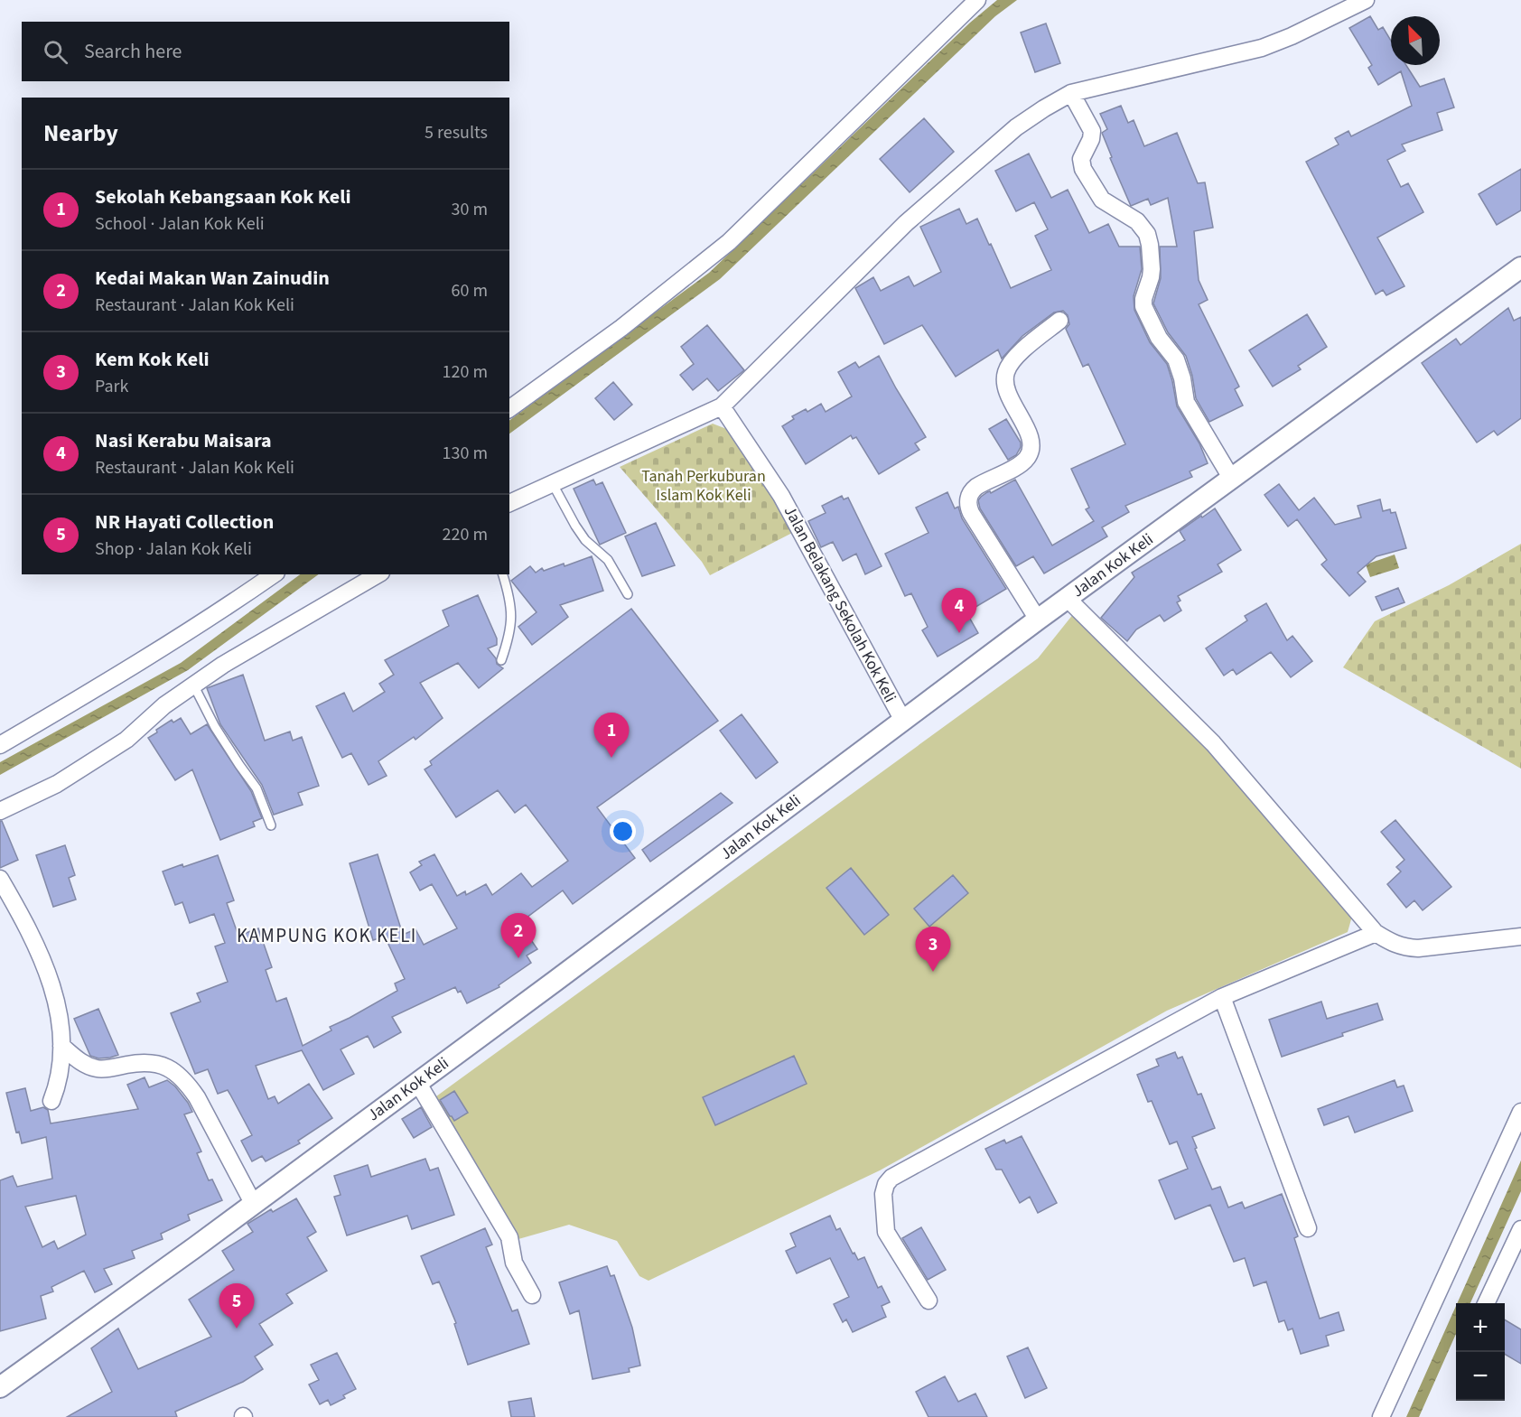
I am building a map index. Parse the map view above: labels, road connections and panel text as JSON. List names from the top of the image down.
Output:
{
  "streets": {
    "street": ["Jalan Kok Keli", "Jalan Belakang Sekolah Kok Keli"]
  },
  "crossings": [
    ["Jalan Kok Keli", "Jalan Belakang Sekolah Kok Keli"]
  ],
  "districts": ["KAMPUNG KOK KELI"],
  "parks": ["Tanah Perkuburan Islam Kok Keli"],
  "north": "top left",
  "page": {
    "search": "Search here",
    "heading": ["Nearby", "5 results"],
    "list": [
      {
        "mark": "1",
        "name": "Sekolah Kebangsaan Kok Keli",
        "note": "School · Jalan Kok Keli",
        "value": "30 m"
      },
      {
        "mark": "2",
        "name": "Kedai Makan Wan Zainudin",
        "note": "Restaurant · Jalan Kok Keli",
        "value": "60 m"
      },
      {
        "mark": "3",
        "name": "Kem Kok Keli",
        "note": "Park",
        "value": "120 m"
      },
      {
        "mark": "4",
        "name": "Nasi Kerabu Maisara",
        "note": "Restaurant · Jalan Kok Keli",
        "value": "130 m"
      },
      {
        "mark": "5",
        "name": "NR Hayati Collection",
        "note": "Shop · Jalan Kok Keli",
        "value": "220 m"
      }
    ],
    "pins": [
      "4",
      "1",
      "2",
      "3",
      "5"
    ],
    "map_buttons": ["+", "−"]
  }
}
